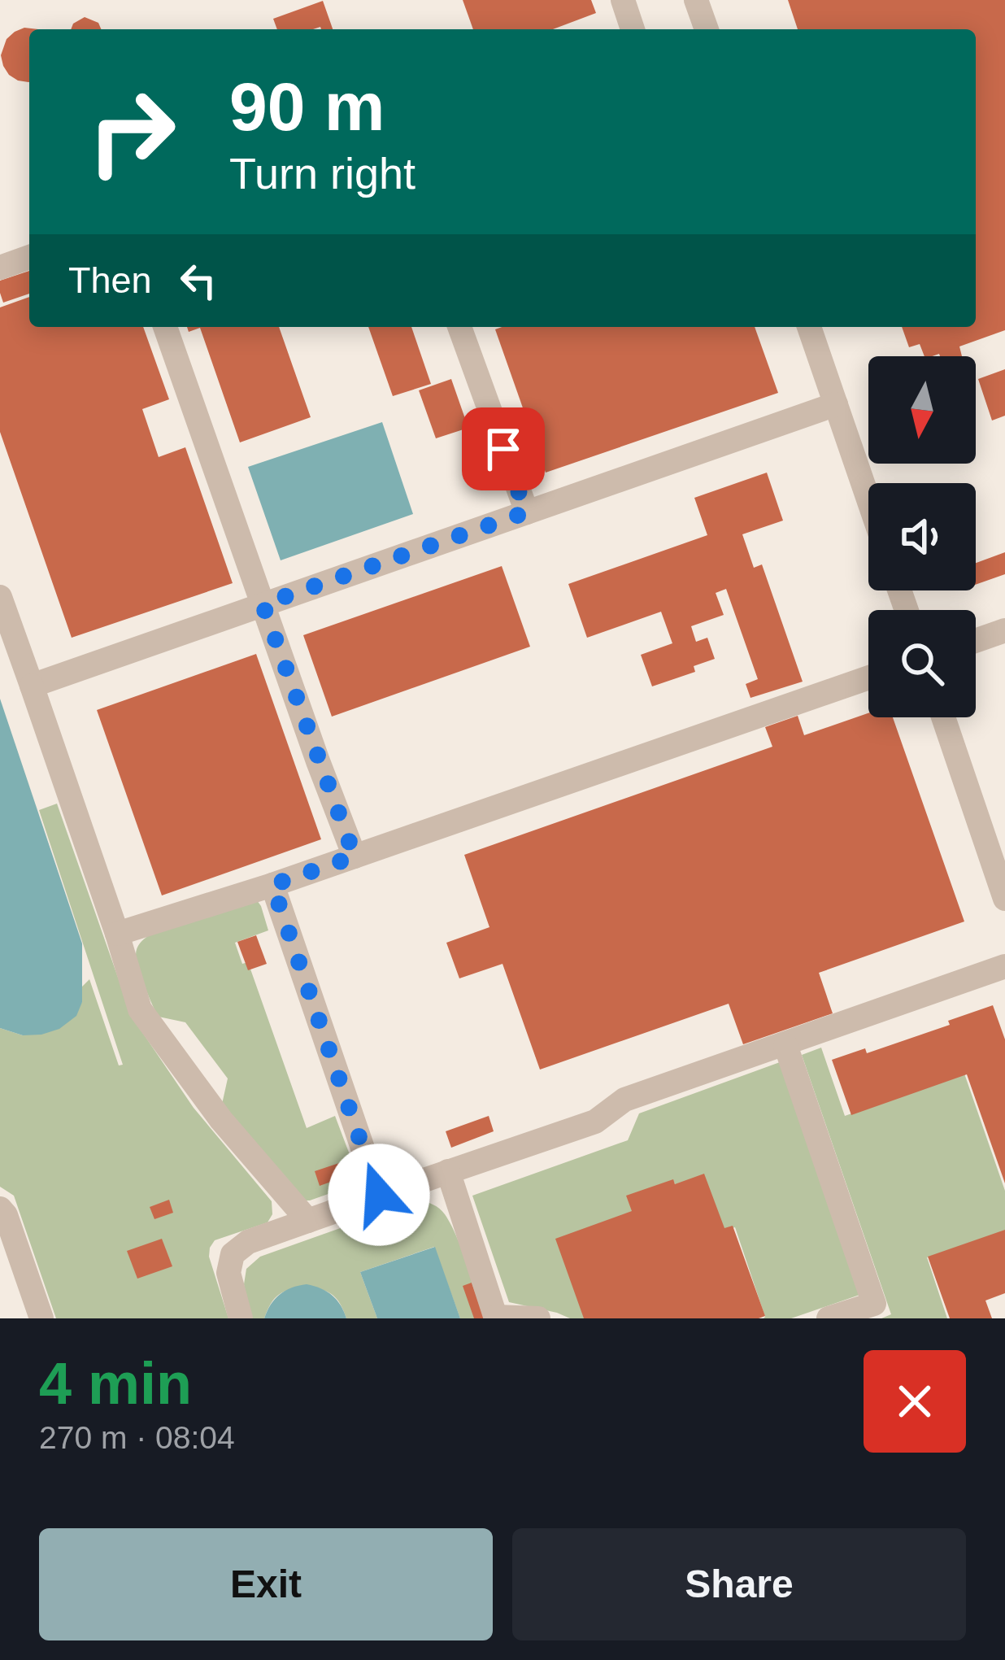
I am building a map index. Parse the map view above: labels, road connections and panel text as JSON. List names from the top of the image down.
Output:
{
  "north": "bottom",
  "page": {
    "turn": ["90 m", "Turn right"],
    "then": "Then",
    "heading": ["4 min", "270 m · 08:04"],
    "buttons": ["Exit", "Share"]
  }
}
